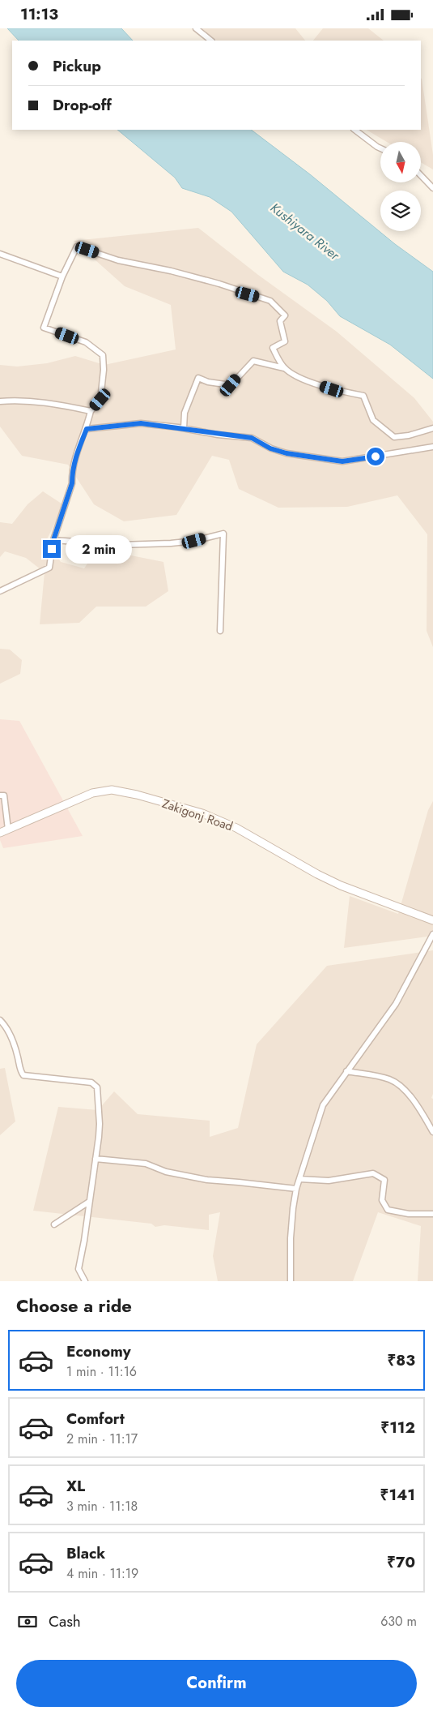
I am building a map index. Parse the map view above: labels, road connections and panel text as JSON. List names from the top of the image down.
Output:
{
  "streets": {
    "main road": ["Zakigonj Road"]
  },
  "water": ["Kushiyara River"],
  "north": "bottom",
  "page": {
    "status": "11:13",
    "banner": ["Pickup", "Drop-off"],
    "bubble": "2 min",
    "heading": "Choose a ride",
    "list": [
      {
        "name": "Economy",
        "note": "1 min · 11:16",
        "value": "₹83"
      },
      {
        "name": "Comfort",
        "note": "2 min · 11:17",
        "value": "₹112"
      },
      {
        "name": "XL",
        "note": "3 min · 11:18",
        "value": "₹141"
      },
      {
        "name": "Black",
        "note": "4 min · 11:19",
        "value": "₹70"
      }
    ],
    "pay": ["Cash", "630 m"],
    "buttons": "Confirm"
  }
}
